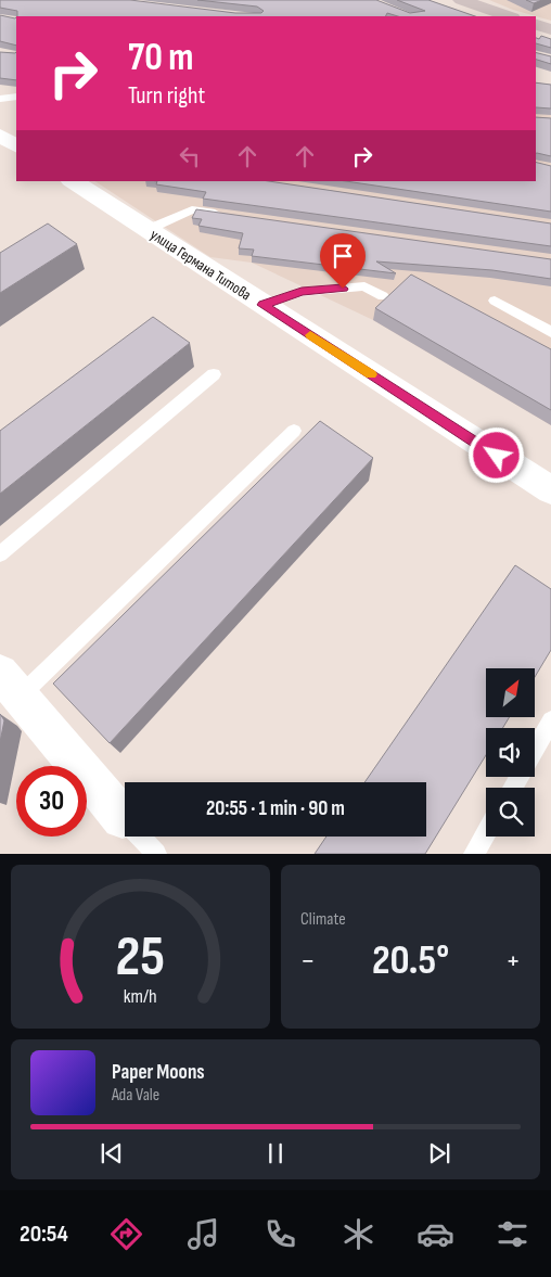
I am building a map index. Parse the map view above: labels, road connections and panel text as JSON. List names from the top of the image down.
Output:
{
  "streets": {
    "street": ["улица Германа Титова"]
  },
  "north": "top right",
  "page": {
    "turn": ["70 m", "Turn right"],
    "limit": "30",
    "trip": "20:55 · 1 min · 90 m",
    "tile": "Climate",
    "heat": ["−", "20.5°", "+"],
    "song": ["Paper Moons", "Ada Vale"],
    "tabs": "20:54",
    "gauge": ["25", "km/h"]
  }
}
